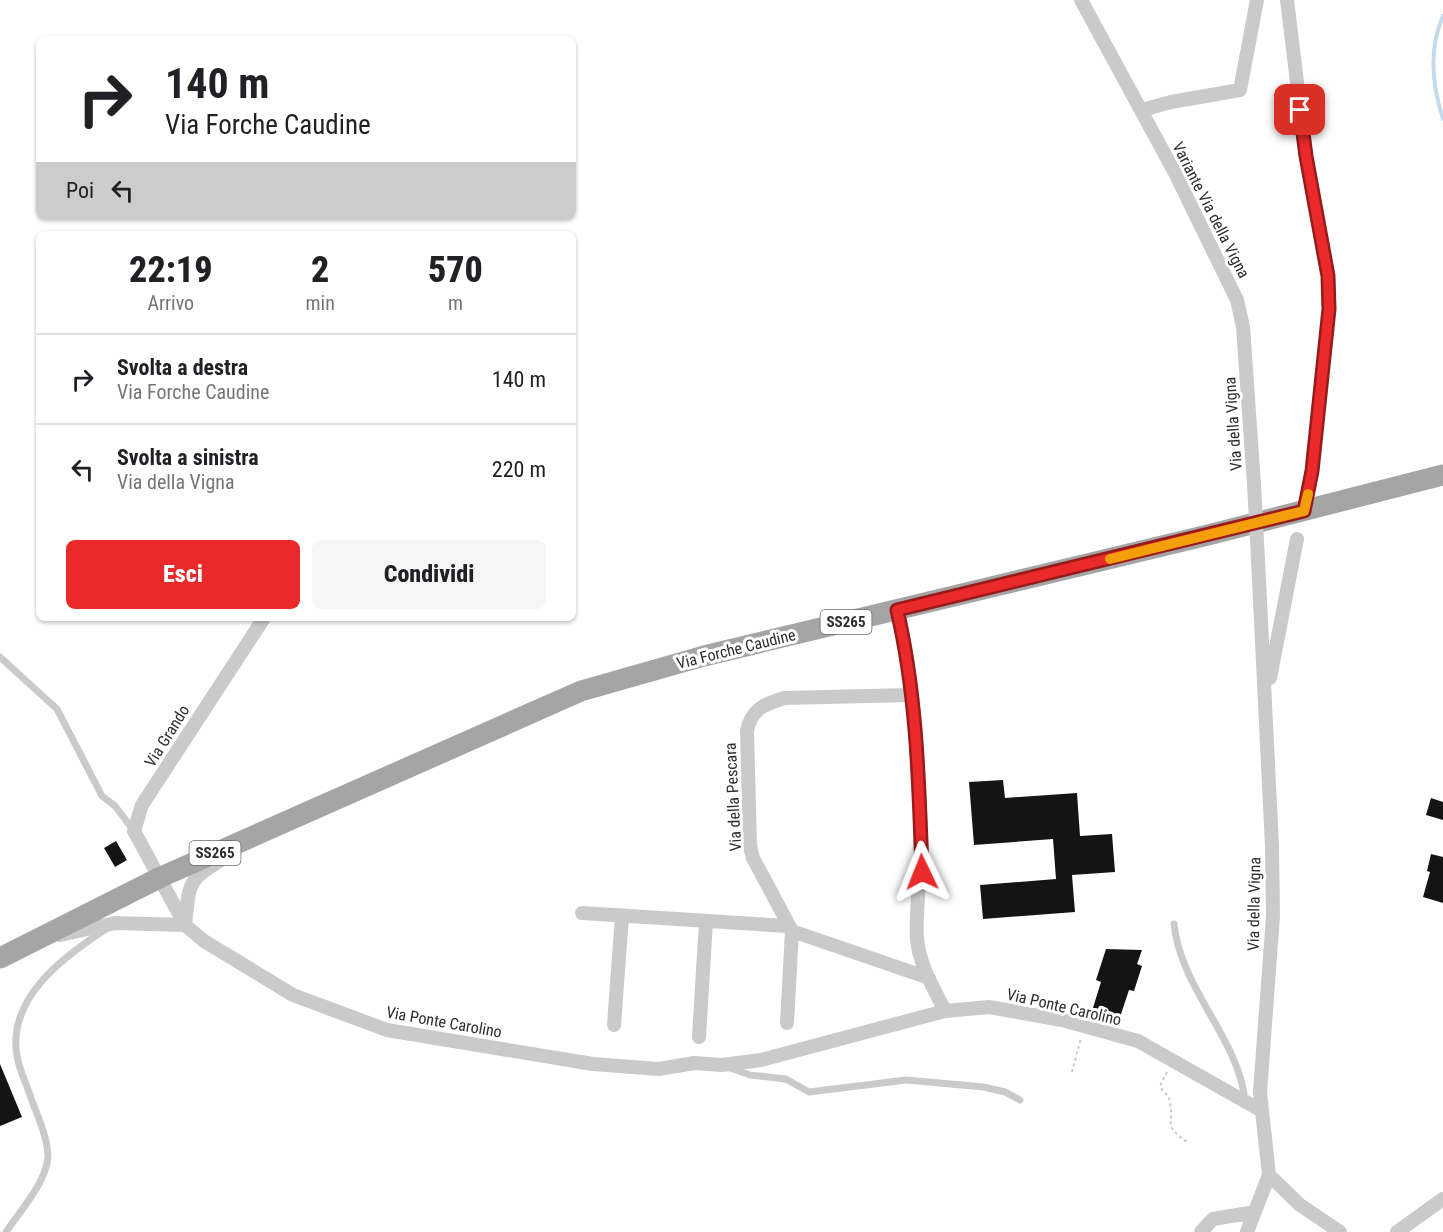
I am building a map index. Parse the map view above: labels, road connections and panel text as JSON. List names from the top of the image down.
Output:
{
  "streets": {
    "main road": ["SS265", "Via Forche Caudine"],
    "street": [
      "Variante Via della Vigna",
      "Via della Vigna",
      "Via Grando",
      "Via della Pescara",
      "Via Ponte Carolino"
    ]
  },
  "crossings": [
    ["Variante Via della Vigna", "Via della Vigna"],
    ["Via della Vigna", "Via Ponte Carolino"],
    ["Via Forche Caudine", "Via Ponte Carolino"]
  ],
  "page": {
    "turn": ["140 m", "Via Forche Caudine"],
    "then": "Poi",
    "eta": [
      "22:19",
      "Arrivo",
      "2",
      "min",
      "570",
      "m"
    ],
    "list": [
      {
        "name": "Svolta a destra",
        "note": "Via Forche Caudine",
        "value": "140 m"
      },
      {
        "name": "Svolta a sinistra",
        "note": "Via della Vigna",
        "value": "220 m"
      }
    ],
    "buttons": ["Esci", "Condividi"]
  }
}
